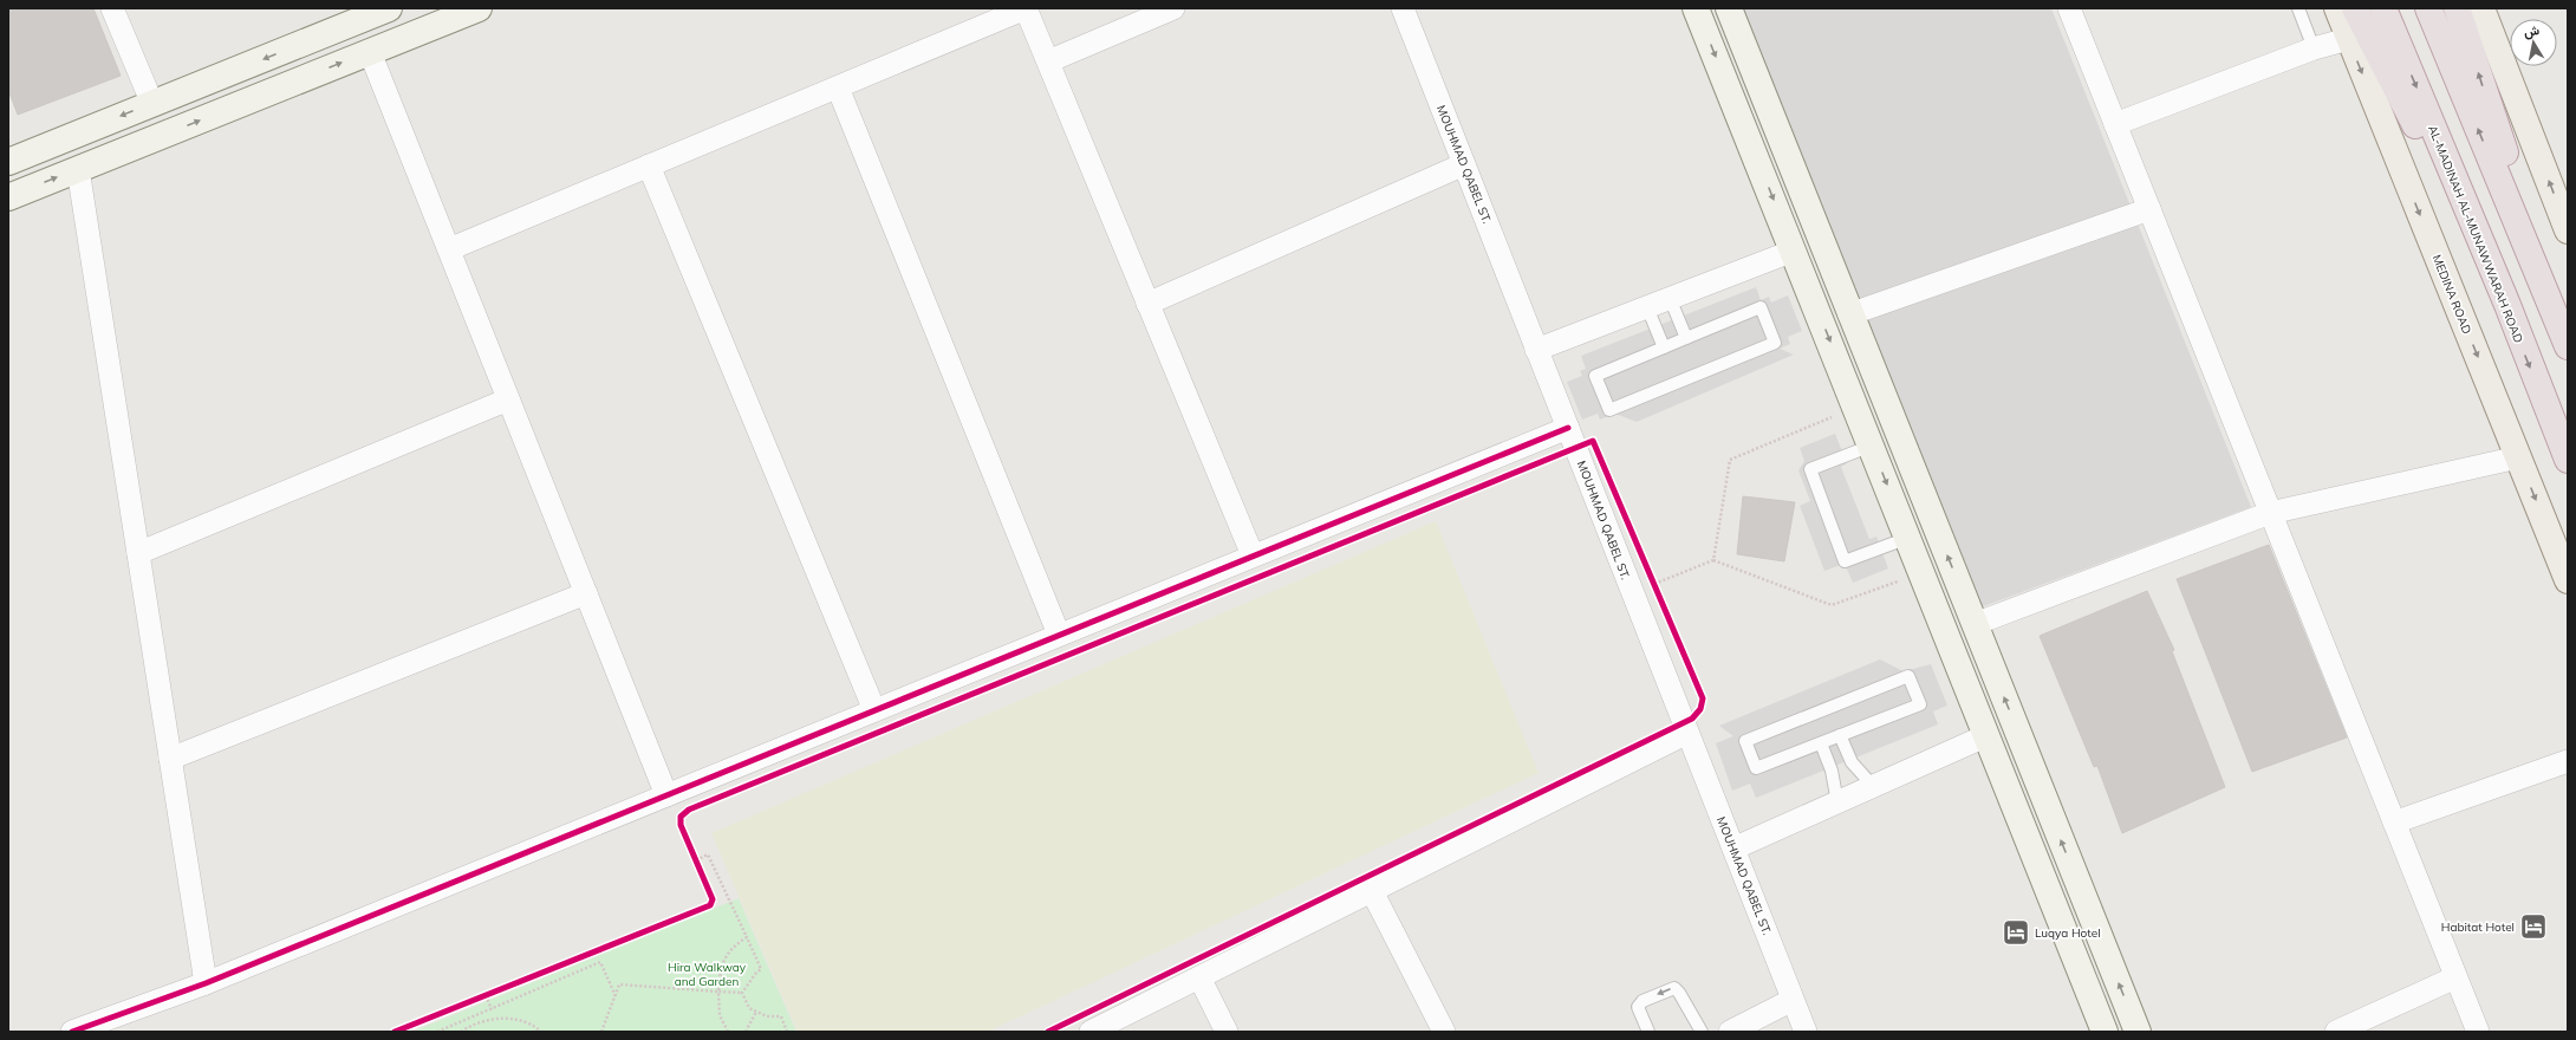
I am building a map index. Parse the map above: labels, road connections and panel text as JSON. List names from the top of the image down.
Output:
{
  "streets": {
    "highway": ["AL-MADINAH AL-MUNAWWARAH ROAD"],
    "main road": ["MEDINA ROAD"],
    "street": ["MOUHMAD QABEL ST."]
  },
  "parks": ["Hira Walkway and Garden"],
  "places": {
    "hotel": ["Habitat Hotel", "Luqya Hotel"]
  },
  "north": "top"
}
